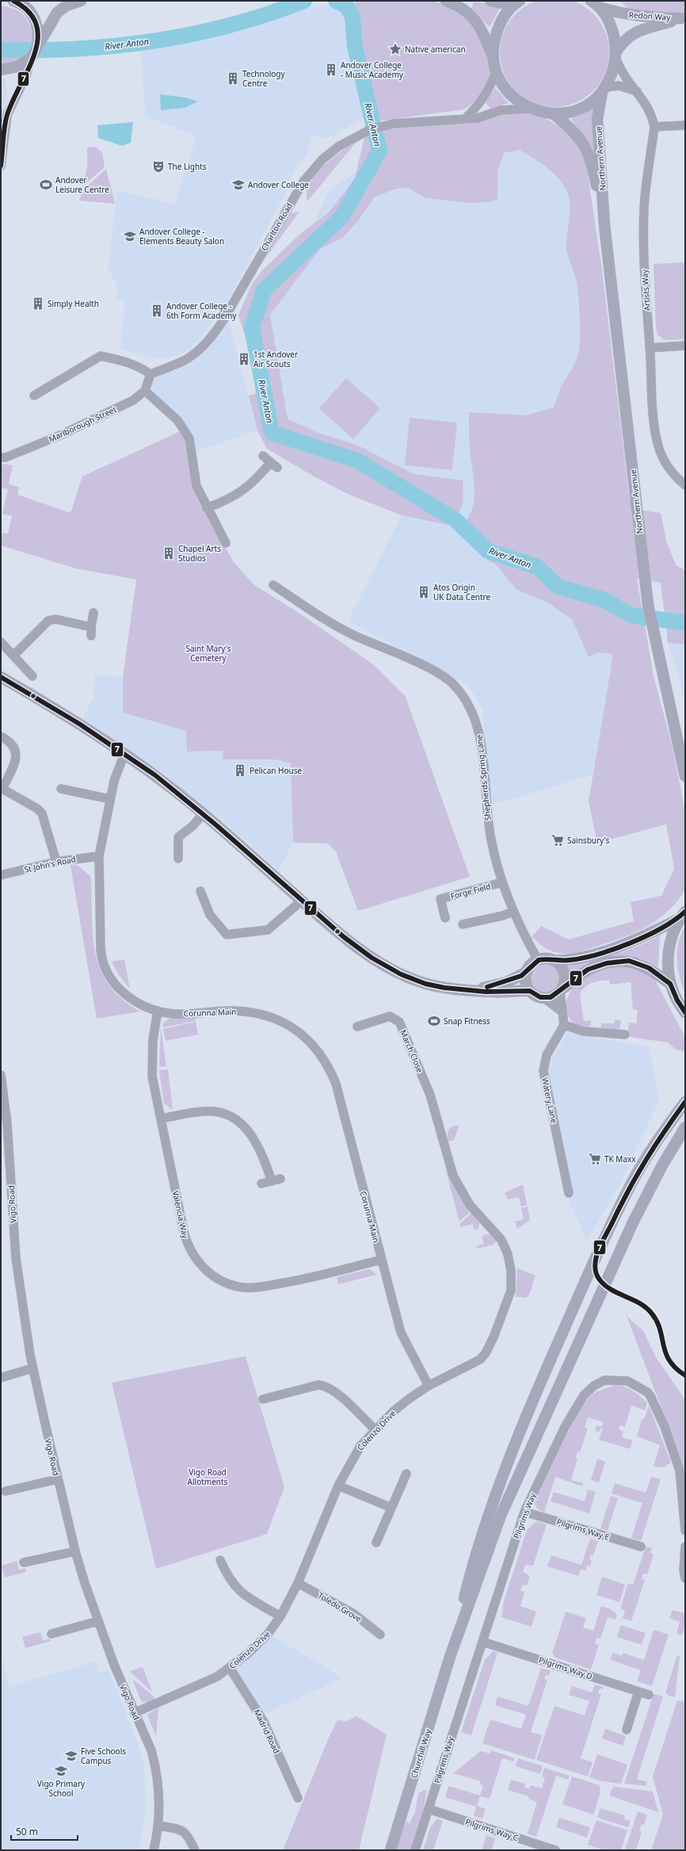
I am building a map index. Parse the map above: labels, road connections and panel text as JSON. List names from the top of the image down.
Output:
{
  "streets": {
    "main road": ["Redon Way", "Northern Avenue", "Churchill Way"],
    "street": [
      "Charlton Road",
      "Artists Way",
      "Marlborough Street",
      "Shepherds Spring Lane",
      "St John's Road",
      "Forge Field",
      "Corunna Main",
      "March Close",
      "Watery Lane",
      "Vigo Road",
      "Valencia Way",
      "Colenzo Drive",
      "Pilgrims Way",
      "Pilgrims Way E",
      "Toledo Grove",
      "Pilgrims Way D",
      "Madrid Road",
      "Pilgrims Way C"
    ]
  },
  "crossings": [
    ["Redon Way", "Artists Way"],
    ["Shepherds Spring Lane", "Forge Field"],
    ["St John's Road", "Corunna Main"],
    ["Corunna Main", "Valencia Way"],
    ["Corunna Main", "Colenzo Drive"],
    ["March Close", "Colenzo Drive"],
    ["Vigo Road", "Colenzo Drive"],
    ["Colenzo Drive", "Toledo Grove"],
    ["Colenzo Drive", "Madrid Road"],
    ["Pilgrims Way", "Pilgrims Way E"],
    ["Pilgrims Way", "Pilgrims Way D"],
    ["Pilgrims Way", "Pilgrims Way C"]
  ],
  "water": ["River Anton"],
  "parks": ["Saint Mary's Cemetery", "Vigo Road Allotments"],
  "places": {
    "place": ["Native american"],
    "building": [
      "Andover College - Music Academy",
      "Technology Centre",
      "Simply Health",
      "Andover College - 6th Form Academy",
      "1st Andover Air Scouts",
      "Chapel Arts Studios",
      "Atos Origin UK Data Centre",
      "Pelican House"
    ],
    "theatre": ["The Lights"],
    "sports": ["Andover Leisure Centre", "Snap Fitness"],
    "school or university": [
      "Andover College",
      "Andover College - Elements Beauty Salon",
      "Five Schools Campus",
      "Vigo Primary School"
    ],
    "supermarket": ["Sainsbury's", "TK Maxx"]
  },
  "lines": ["transit line 7"],
  "scale_bar": "50 m"
}
